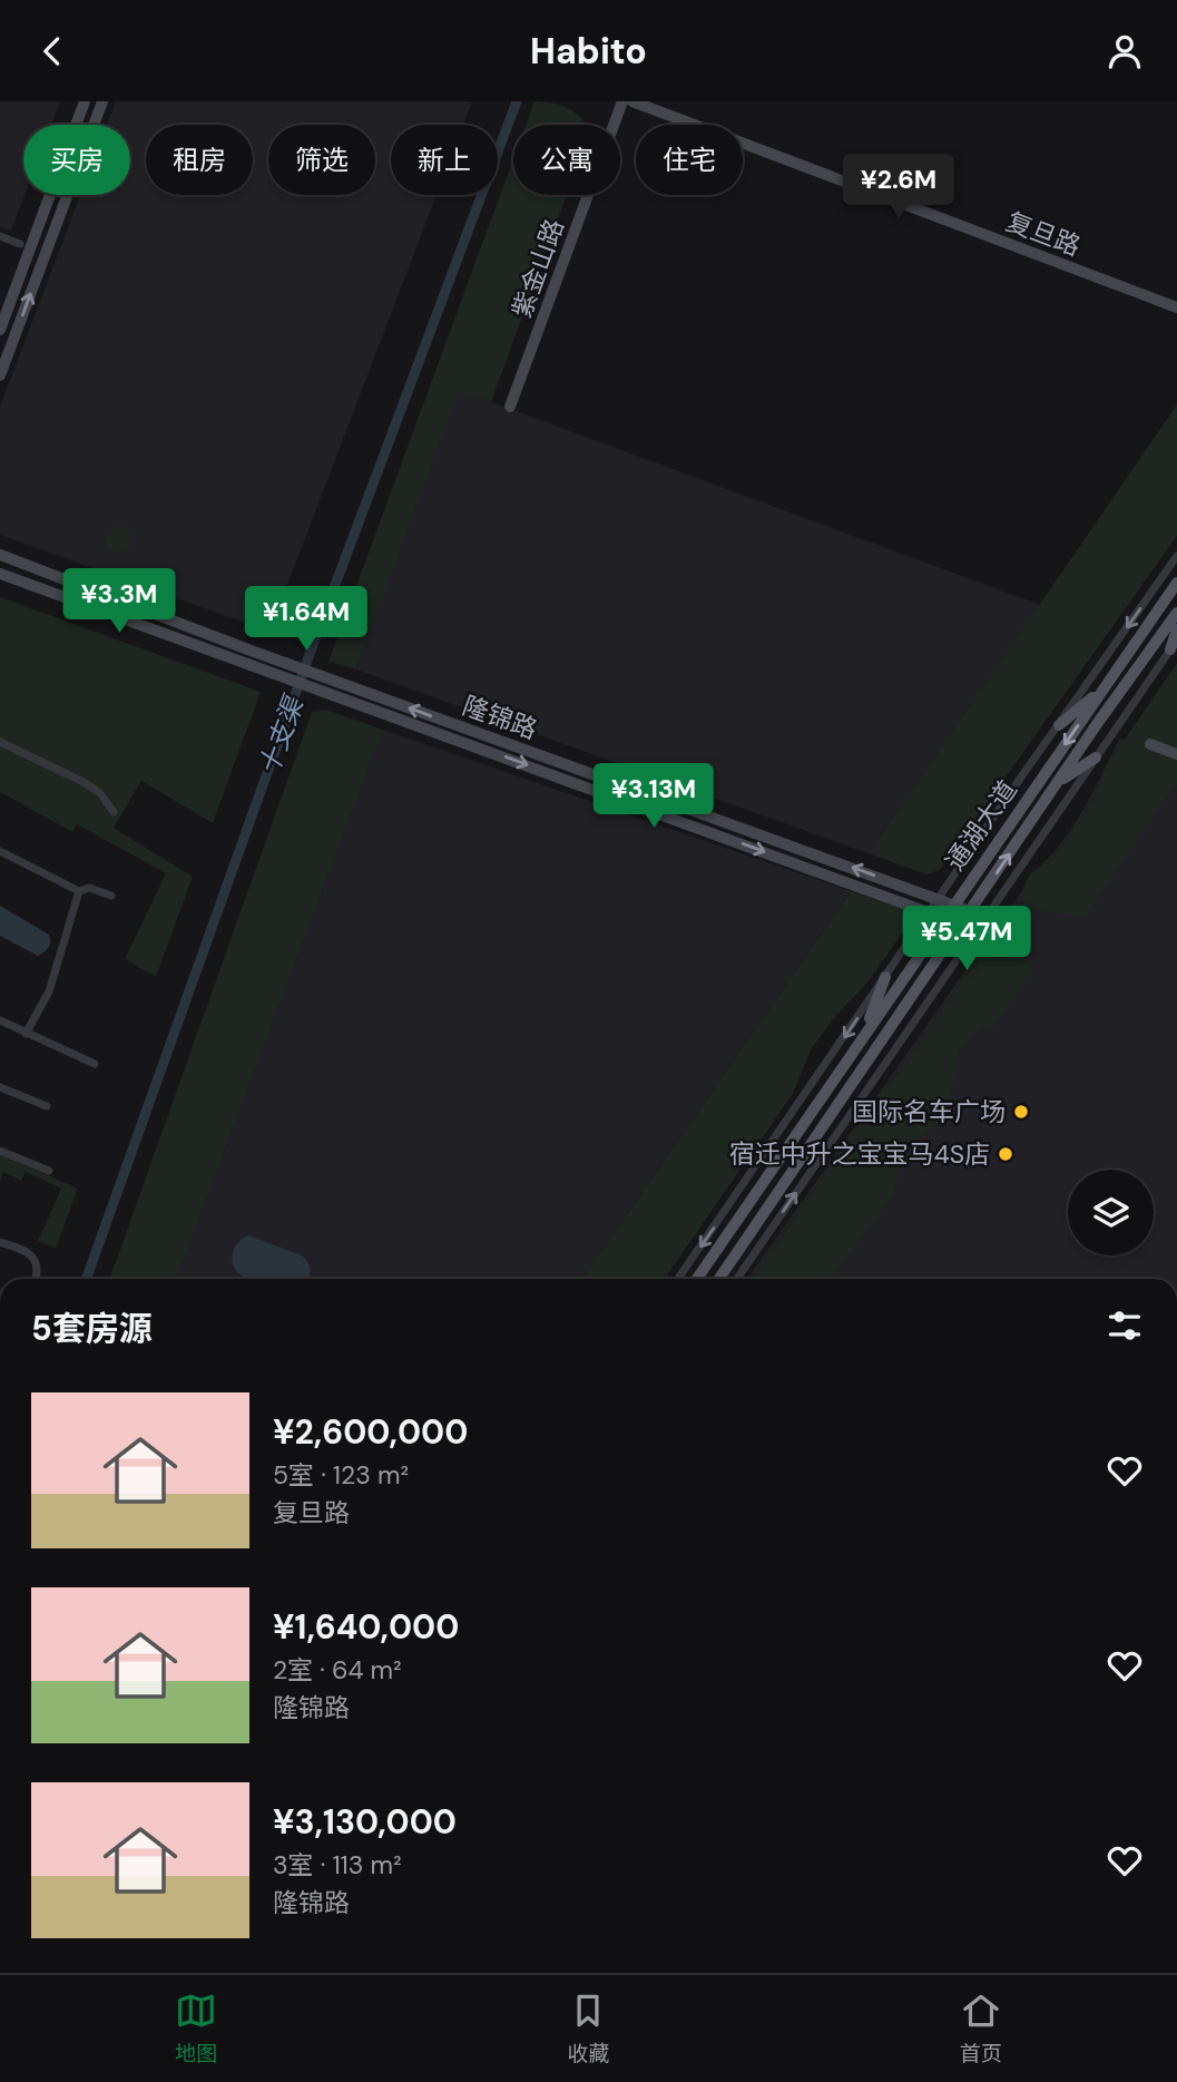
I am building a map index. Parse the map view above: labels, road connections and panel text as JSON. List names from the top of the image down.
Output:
{
  "streets": {
    "main road": [
      "复旦路",
      "紫金山路",
      "隆锦路",
      "通湖大道"
    ]
  },
  "crossings": [
    ["隆锦路", "通湖大道"]
  ],
  "water": ["十支渠"],
  "places": ["国际名车广场", "宿迁中升之宝宝马4S店"],
  "page": {
    "header": "Habito",
    "chip": [
      "买房",
      "租房",
      "筛选",
      "新上",
      "公寓",
      "住宅"
    ],
    "price": [
      "¥2.6M",
      "¥3.3M",
      "¥1.64M",
      "¥3.13M",
      "¥5.47M"
    ],
    "heading": "5套房源",
    "list": [
      {
        "name": "¥2,600,000",
        "note": "5室 · 123 m² · 复旦路"
      },
      {
        "name": "¥1,640,000",
        "note": "2室 · 64 m² · 隆锦路"
      },
      {
        "name": "¥3,130,000",
        "note": "3室 · 113 m² · 隆锦路"
      }
    ],
    "tabs": ["地图", "收藏", "首页"]
  }
}
